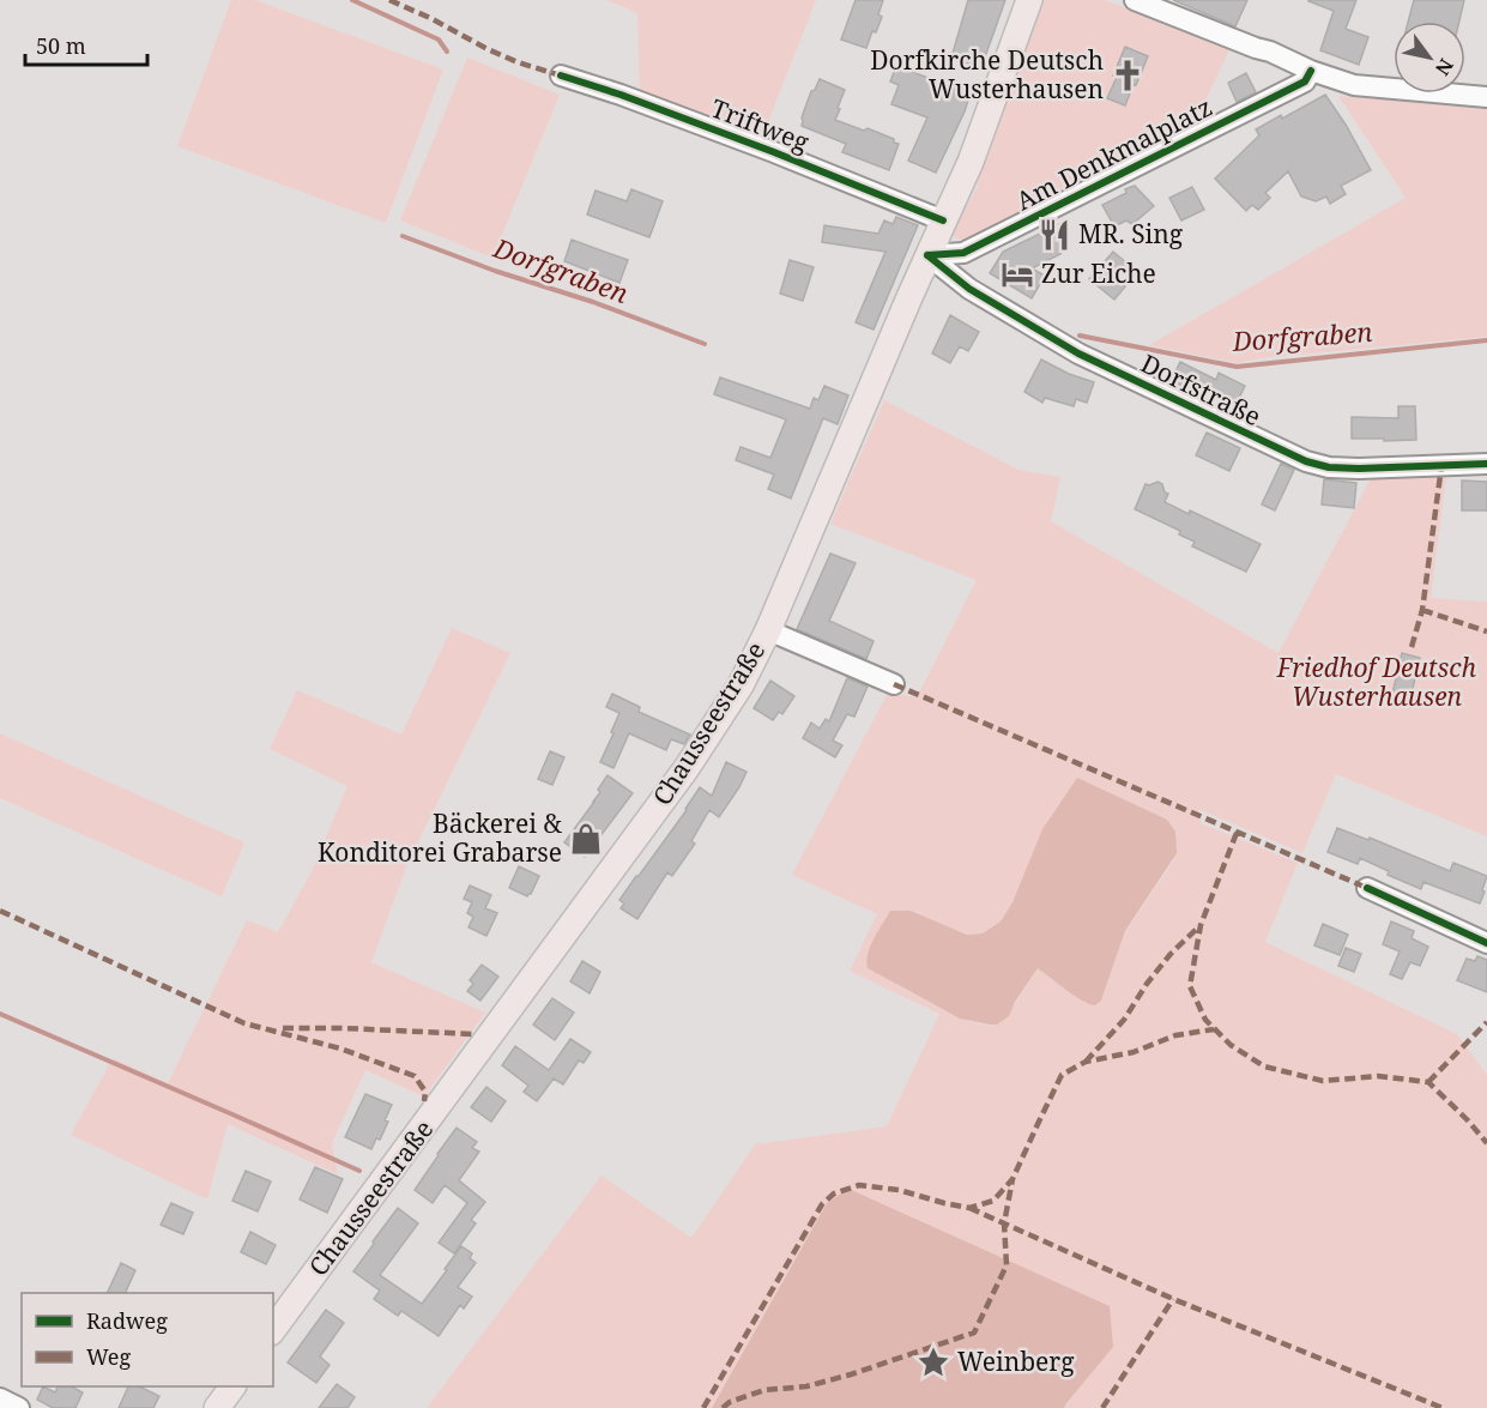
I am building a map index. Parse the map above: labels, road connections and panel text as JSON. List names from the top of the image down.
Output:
{
  "streets": {
    "main road": ["Chausseestraße"],
    "street": ["Triftweg", "Am Denkmalplatz", "Dorfstraße"]
  },
  "crossings": [
    ["Triftweg", "Chausseestraße"],
    ["Am Denkmalplatz", "Dorfstraße"],
    ["Am Denkmalplatz", "Chausseestraße"],
    ["Dorfstraße", "Chausseestraße"]
  ],
  "water": ["Dorfgraben"],
  "parks": ["Friedhof Deutsch Wusterhausen"],
  "places": {
    "church": ["Dorfkirche Deutsch Wusterhausen"],
    "restaurant": ["MR. Sing"],
    "hotel": ["Zur Eiche"],
    "shop": ["Bäckerei & Konditorei Grabarse"],
    "place": ["Weinberg"]
  },
  "legend": ["Radweg", "Weg"],
  "scale_bar": "50 m",
  "north": "bottom right"
}
